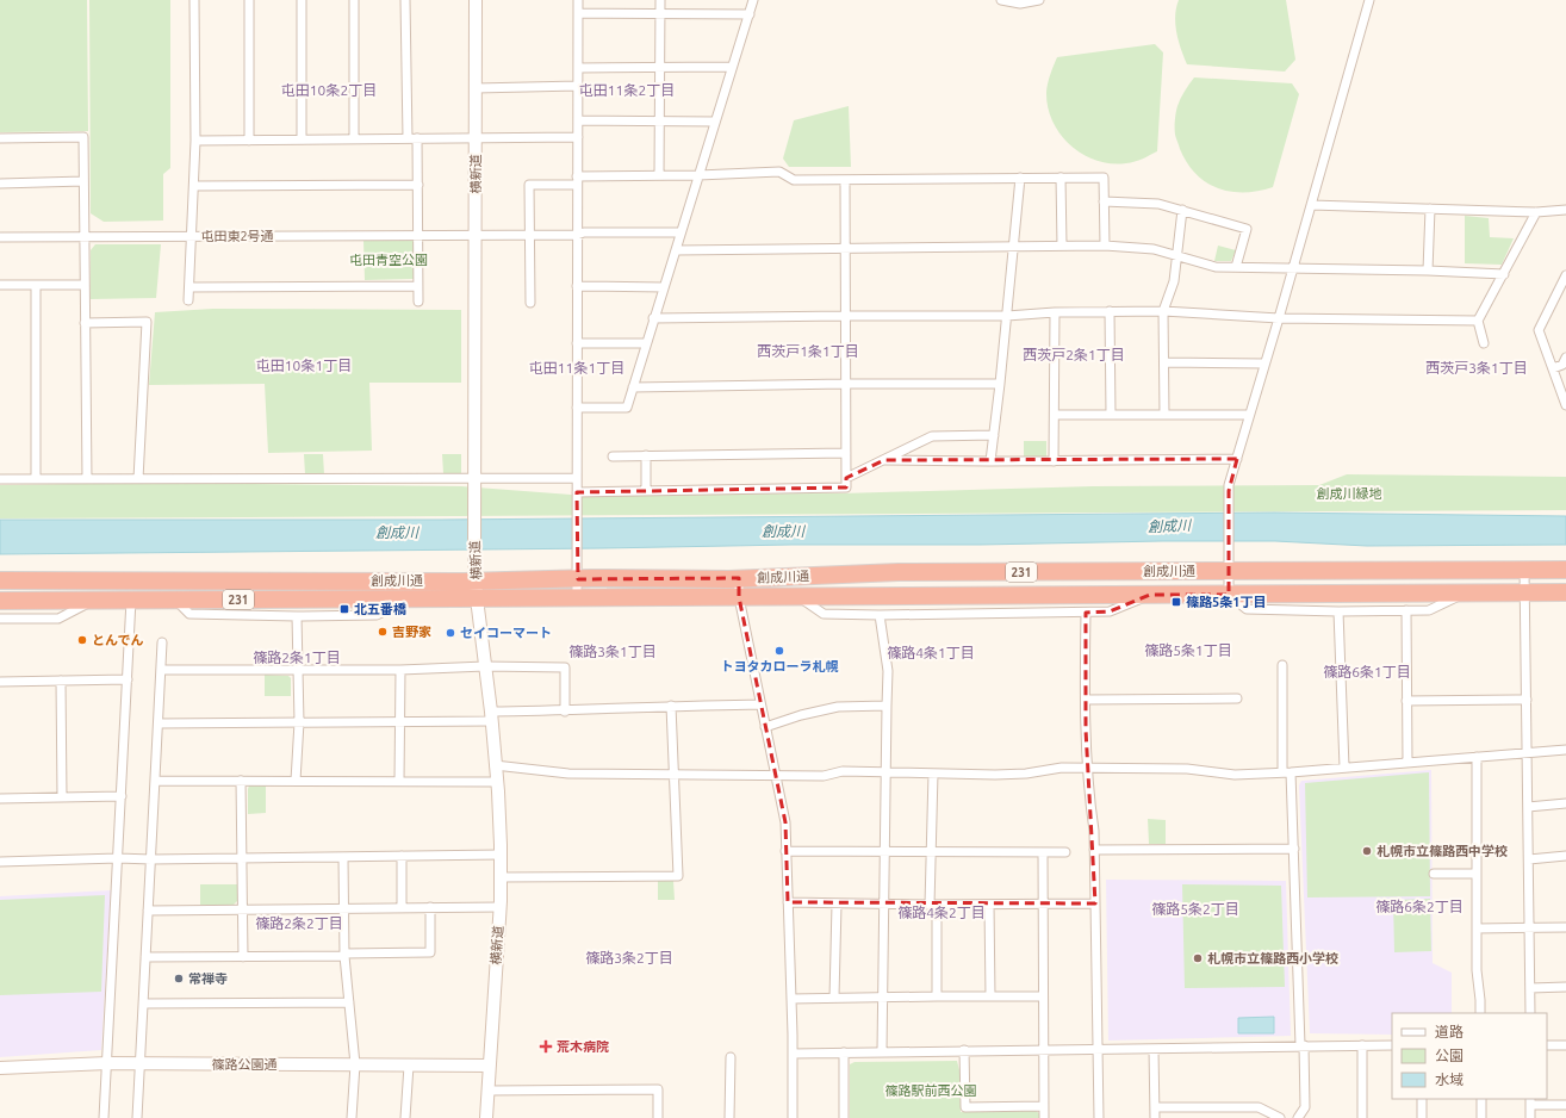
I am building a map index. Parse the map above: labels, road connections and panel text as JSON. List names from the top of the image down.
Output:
{
  "streets": {
    "highway": ["創成川通", "231"],
    "street": ["横新道", "屯田東2号通", "篠路公園通"]
  },
  "crossings": [
    ["横新道", "屯田東2号通"],
    ["横新道", "創成川通"],
    ["横新道", "篠路公園通"]
  ],
  "districts": [
    "屯田10条2丁目",
    "屯田11条2丁目",
    "西茨戸1条1丁目",
    "西茨戸2条1丁目",
    "屯田10条1丁目",
    "屯田11条1丁目",
    "西茨戸3条1丁目",
    "篠路5条1丁目",
    "篠路3条1丁目",
    "篠路4条1丁目",
    "篠路2条1丁目",
    "篠路6条1丁目",
    "篠路6条2丁目",
    "篠路5条2丁目",
    "篠路4条2丁目",
    "篠路2条2丁目",
    "篠路3条2丁目"
  ],
  "water": ["創成川"],
  "parks": ["屯田青空公園", "創成川緑地", "篠路駅前西公園"],
  "places": {
    "transit": ["篠路5条1丁目", "北五番橋"],
    "other": [
      "吉野家",
      "セイコーマート",
      "とんでん",
      "トヨタカローラ札幌",
      "札幌市立篠路西中学校",
      "札幌市立篠路西小学校",
      "常禅寺"
    ],
    "health": ["荒木病院"]
  },
  "legend": ["道路", "公園", "水域"]
}
